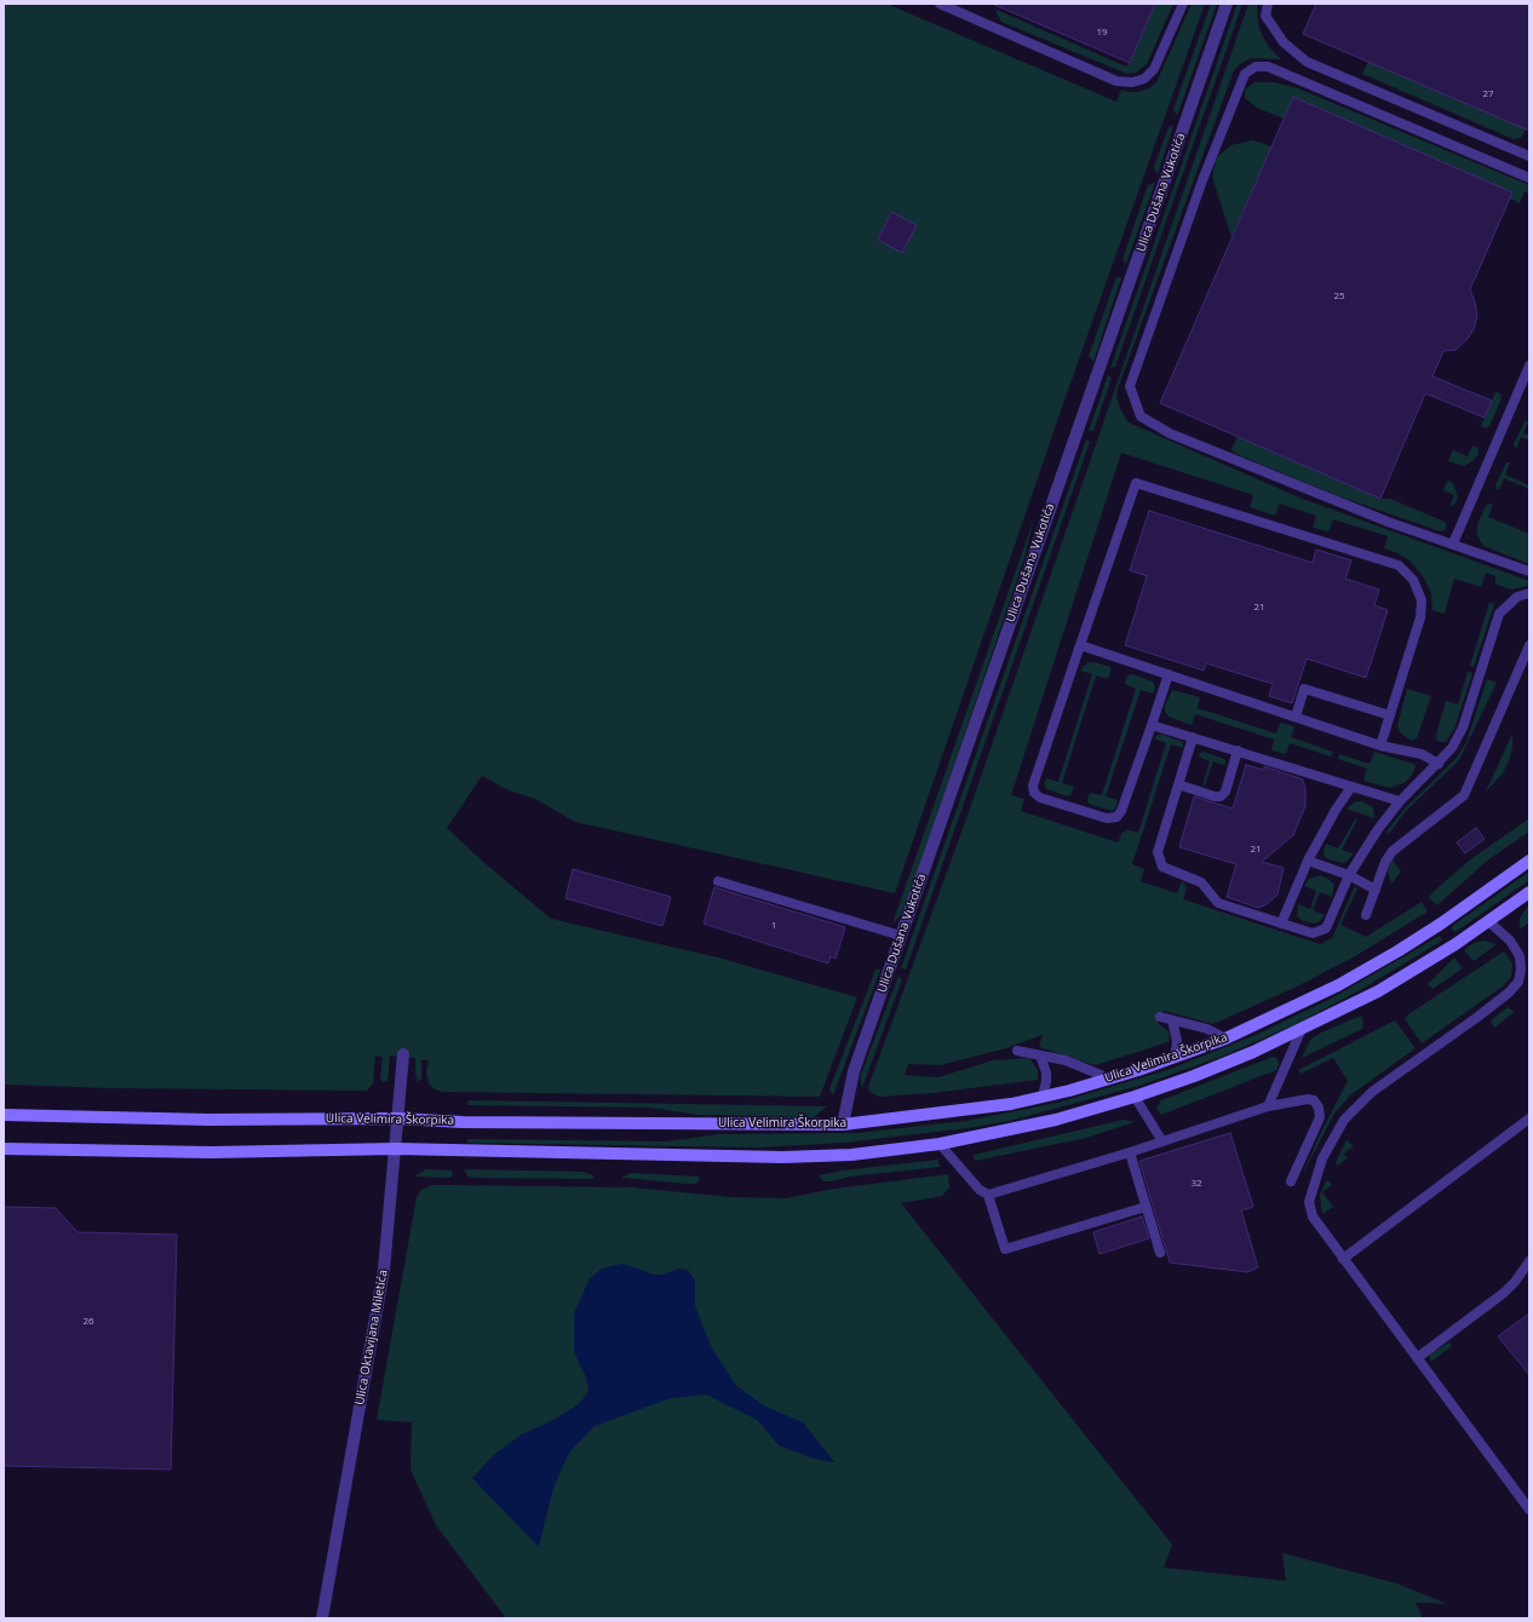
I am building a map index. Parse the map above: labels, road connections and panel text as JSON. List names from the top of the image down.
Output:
{
  "streets": {
    "main road": ["Ulica Velimira Škorpika"],
    "street": ["Ulica Dušana Vukotića", "Ulica Oktavijana Miletića"]
  },
  "crossings": [
    ["Ulica Dušana Vukotića", "Ulica Velimira Škorpika"],
    ["Ulica Velimira Škorpika", "Ulica Oktavijana Miletića"]
  ],
  "house_numbers": [
    "19",
    "27",
    "25",
    "21",
    "21",
    "1",
    "32",
    "26"
  ]
}
